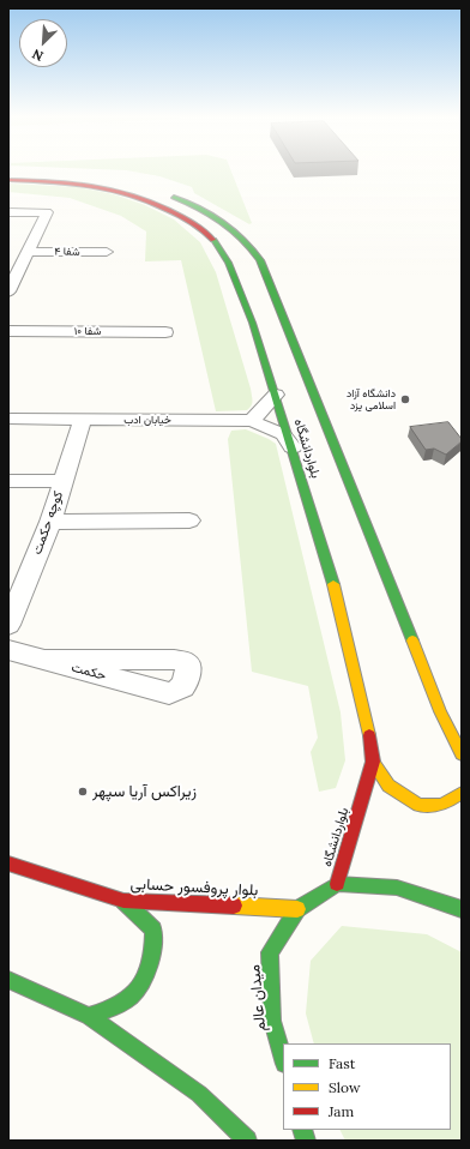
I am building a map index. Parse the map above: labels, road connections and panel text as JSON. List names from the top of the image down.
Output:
{
  "streets": {
    "main road": ["بلواردانشگاه", "بلوار پروفسور حسابی", "میدان عالم"],
    "street": [
      "شفا ۴",
      "شفا ۱۰",
      "خیابان ادب",
      "کوچه حکمت",
      "حکمت"
    ]
  },
  "crossings": [
    ["خیابان ادب", "کوچه حکمت"],
    ["بلواردانشگاه", "میدان عالم"],
    ["بلوار پروفسور حسابی", "میدان عالم"]
  ],
  "places": ["دانشگاه آزاد اسلامی یزد", "زیراکس آریا سپهر"],
  "legend": ["Fast", "Slow", "Jam"],
  "north": "bottom left"
}
